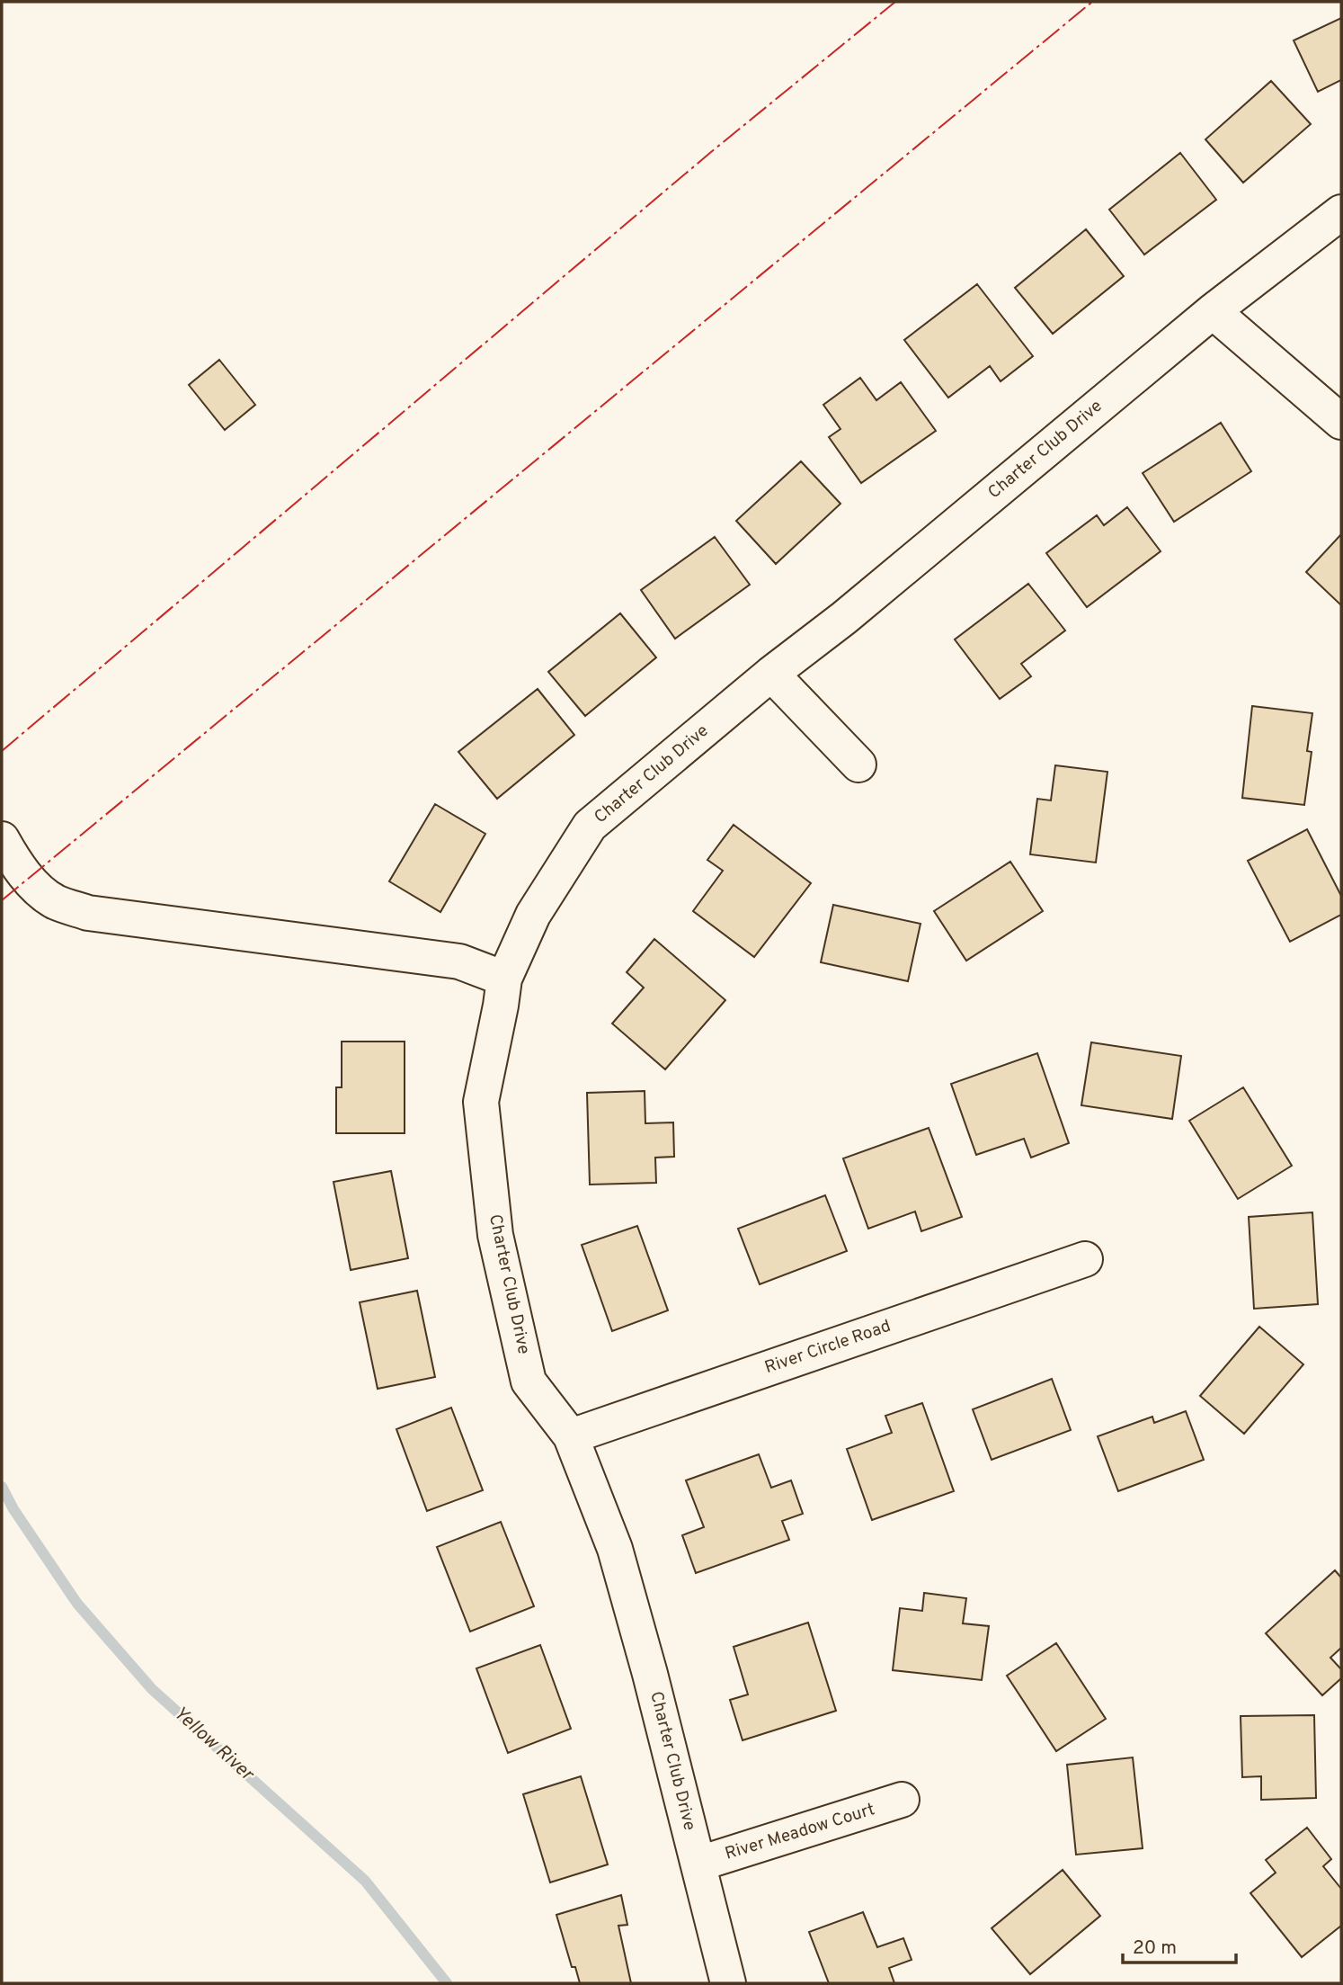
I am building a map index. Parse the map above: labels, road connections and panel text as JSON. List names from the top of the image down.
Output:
{
  "streets": {
    "street": ["Charter Club Drive", "River Circle Road", "River Meadow Court"]
  },
  "crossings": [
    ["Charter Club Drive", "River Circle Road"],
    ["Charter Club Drive", "River Meadow Court"]
  ],
  "water": ["Yellow River"],
  "scale_bar": "20 m"
}
